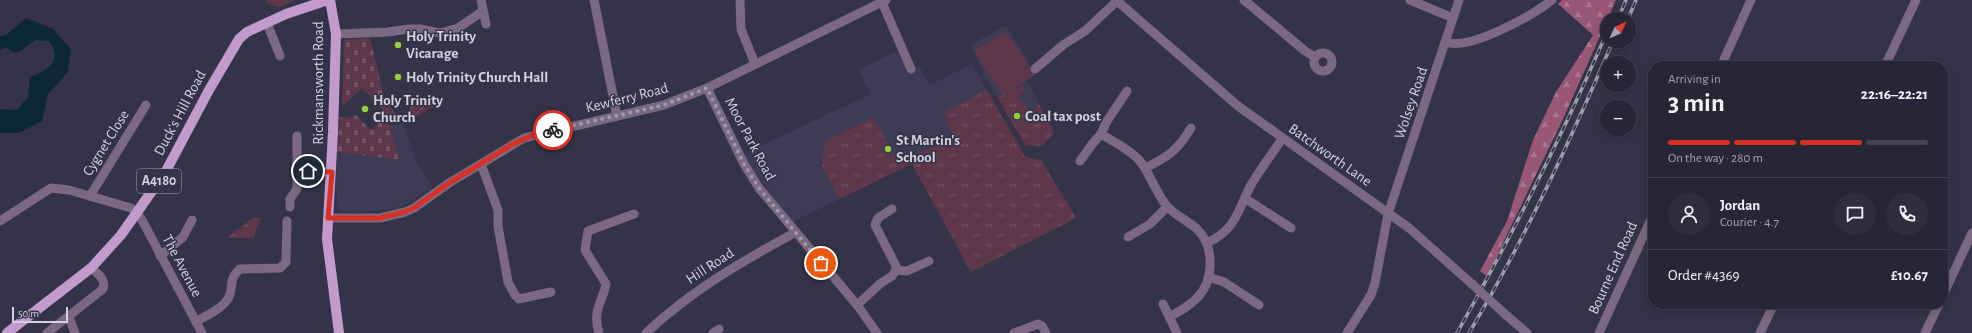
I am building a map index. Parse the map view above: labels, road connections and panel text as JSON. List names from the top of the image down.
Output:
{
  "streets": {
    "main road": ["Rickmansworth Road", "Duck's Hill Road", "A4180"],
    "street": [
      "Kewferry Road",
      "Wolsey Road",
      "Moor Park Road",
      "Cygnet Close",
      "Batchworth Lane",
      "The Avenue",
      "Hill Road",
      "Bourne End Road"
    ]
  },
  "crossings": [
    ["Rickmansworth Road", "Kewferry Road"],
    ["Rickmansworth Road", "Duck's Hill Road"],
    ["Kewferry Road", "Moor Park Road"],
    ["Wolsey Road", "Batchworth Lane"],
    ["Duck's Hill Road", "Cygnet Close"],
    ["Duck's Hill Road", "The Avenue"],
    ["Moor Park Road", "Hill Road"],
    ["Cygnet Close", "The Avenue"]
  ],
  "places": [
    "Holy Trinity Vicarage",
    "Holy Trinity Church Hall",
    "Holy Trinity Church",
    "Coal tax post",
    "St Martin's School"
  ],
  "scale_bar": "50 m",
  "north": "top right",
  "page": {
    "map_buttons": ["+", "−"],
    "heading": ["3 min", "Arriving in", "22:16–22:21"],
    "panel": [
      "Jordan",
      "Courier · 4.7",
      "Order #4369",
      "£10.67"
    ],
    "bar": "On the way · 280 m",
    "scale": "50 m"
  }
}
